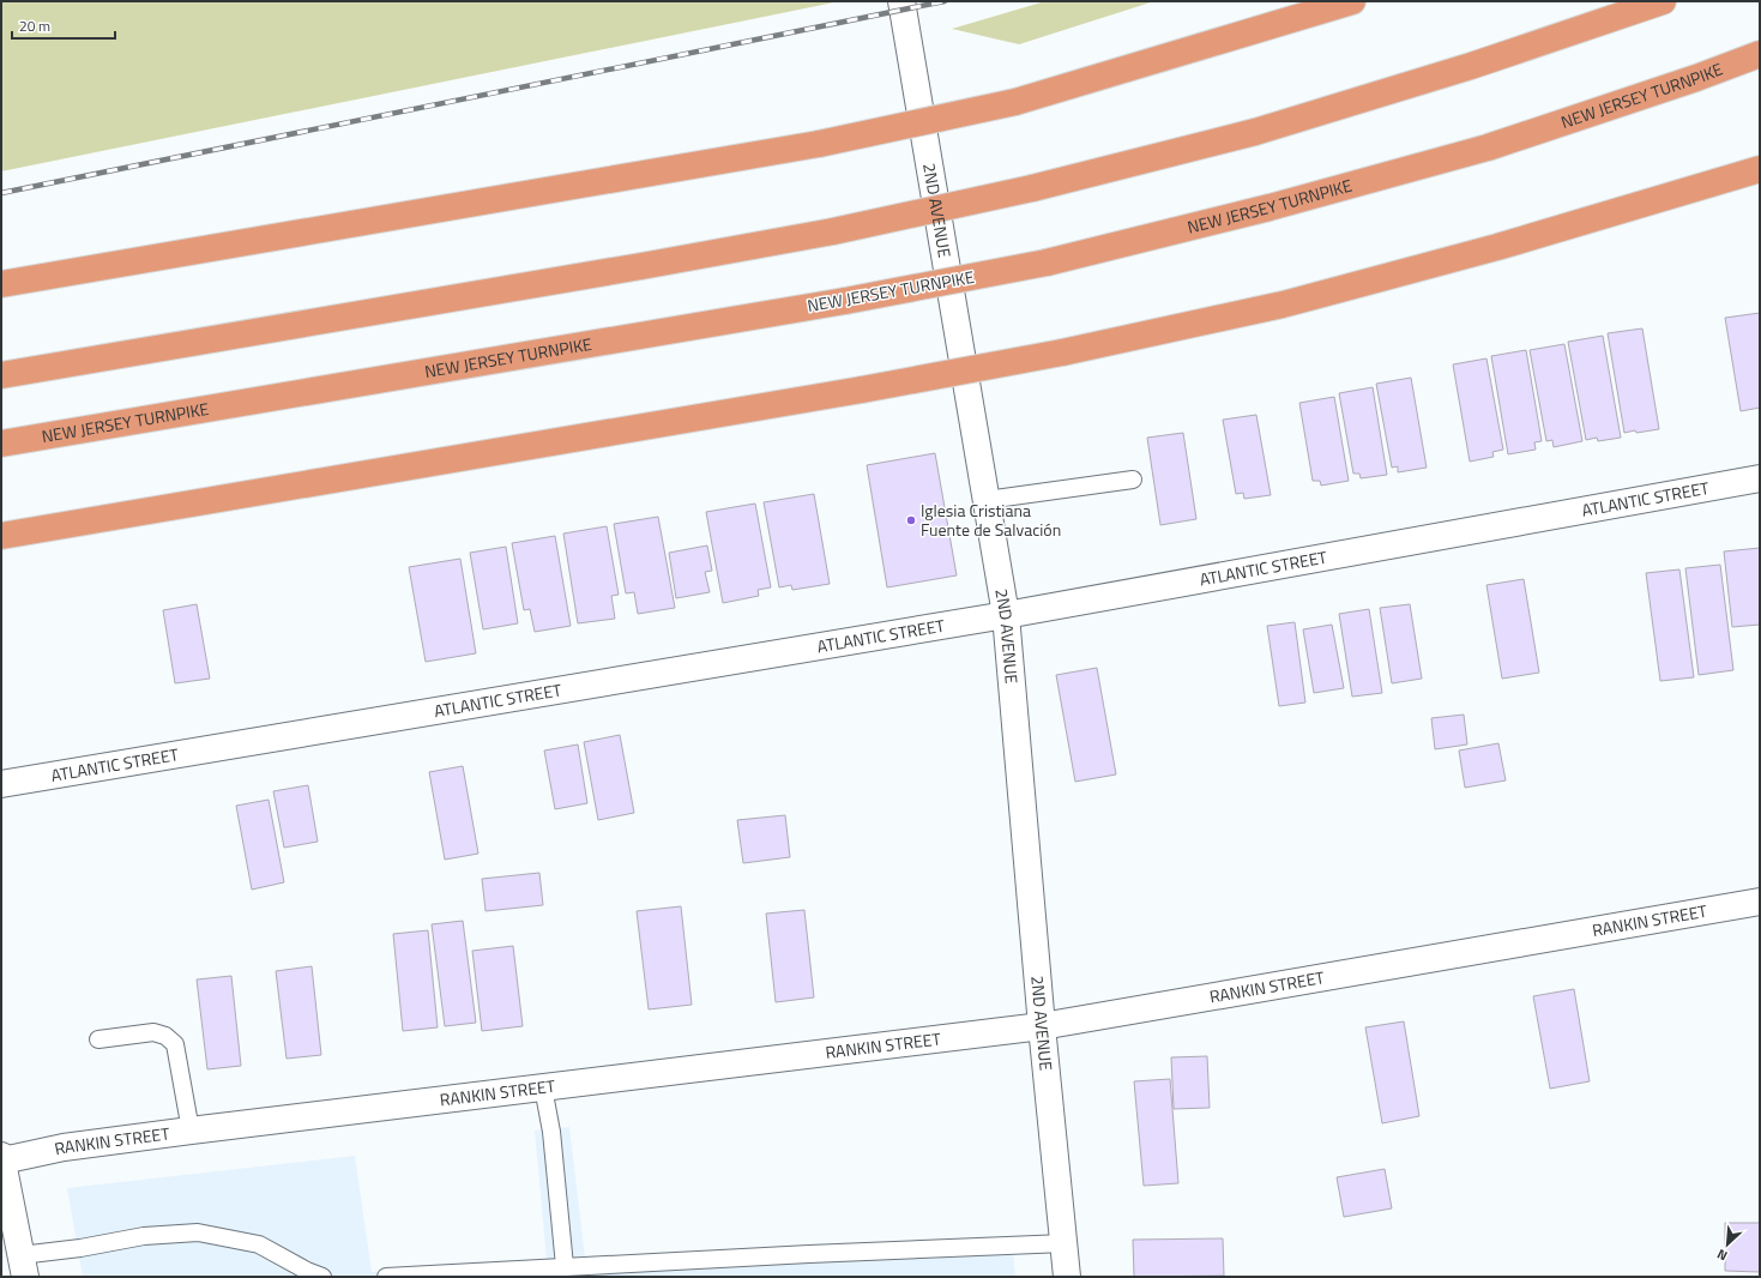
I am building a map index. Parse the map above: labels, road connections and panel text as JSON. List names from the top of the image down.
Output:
{
  "streets": {
    "highway": ["NEW JERSEY TURNPIKE"],
    "street": ["2ND AVENUE", "ATLANTIC STREET", "RANKIN STREET"]
  },
  "crossings": [
    ["2ND AVENUE", "ATLANTIC STREET"],
    ["2ND AVENUE", "RANKIN STREET"]
  ],
  "places": ["Iglesia Cristiana Fuente de Salvación"],
  "scale_bar": "20 m",
  "north": "bottom left"
}
